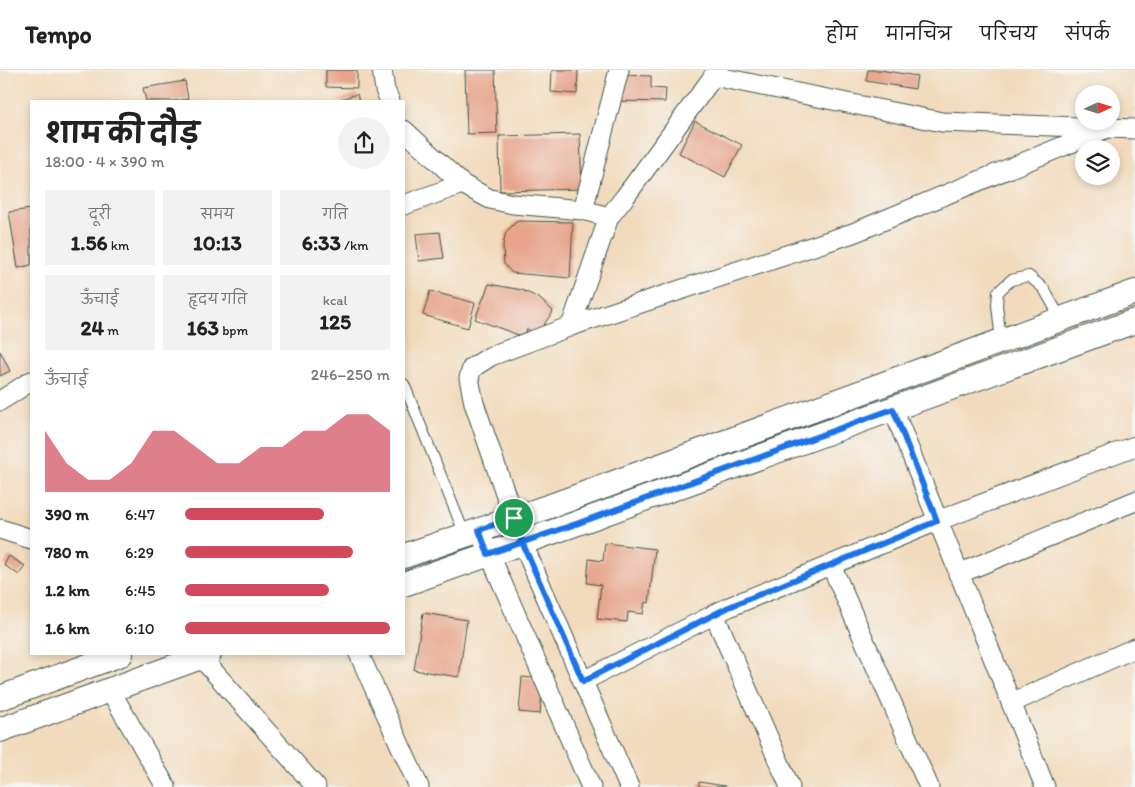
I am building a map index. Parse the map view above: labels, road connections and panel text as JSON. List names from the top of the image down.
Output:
{
  "north": "right",
  "page": {
    "header": "Tempo",
    "nav": [
      "होम",
      "मानचित्र",
      "परिचय",
      "संपर्क"
    ],
    "heading": ["शाम की दौड़", "18:00 · 4 × 390 m"],
    "stats": [
      ["दूरी", "1.56 km"],
      ["समय", "10:13"],
      ["गति", "6:33 /km"],
      ["ऊँचाई", "24 m"],
      ["हृदय गति", "163 bpm"],
      ["kcal", "125"]
    ],
    "chart": ["ऊँचाई", "246–250 m"],
    "list": [
      {
        "name": "390 m",
        "note": "6:47"
      },
      {
        "name": "780 m",
        "note": "6:29"
      },
      {
        "name": "1.2 km",
        "note": "6:45"
      },
      {
        "name": "1.6 km",
        "note": "6:10"
      }
    ]
  }
}
